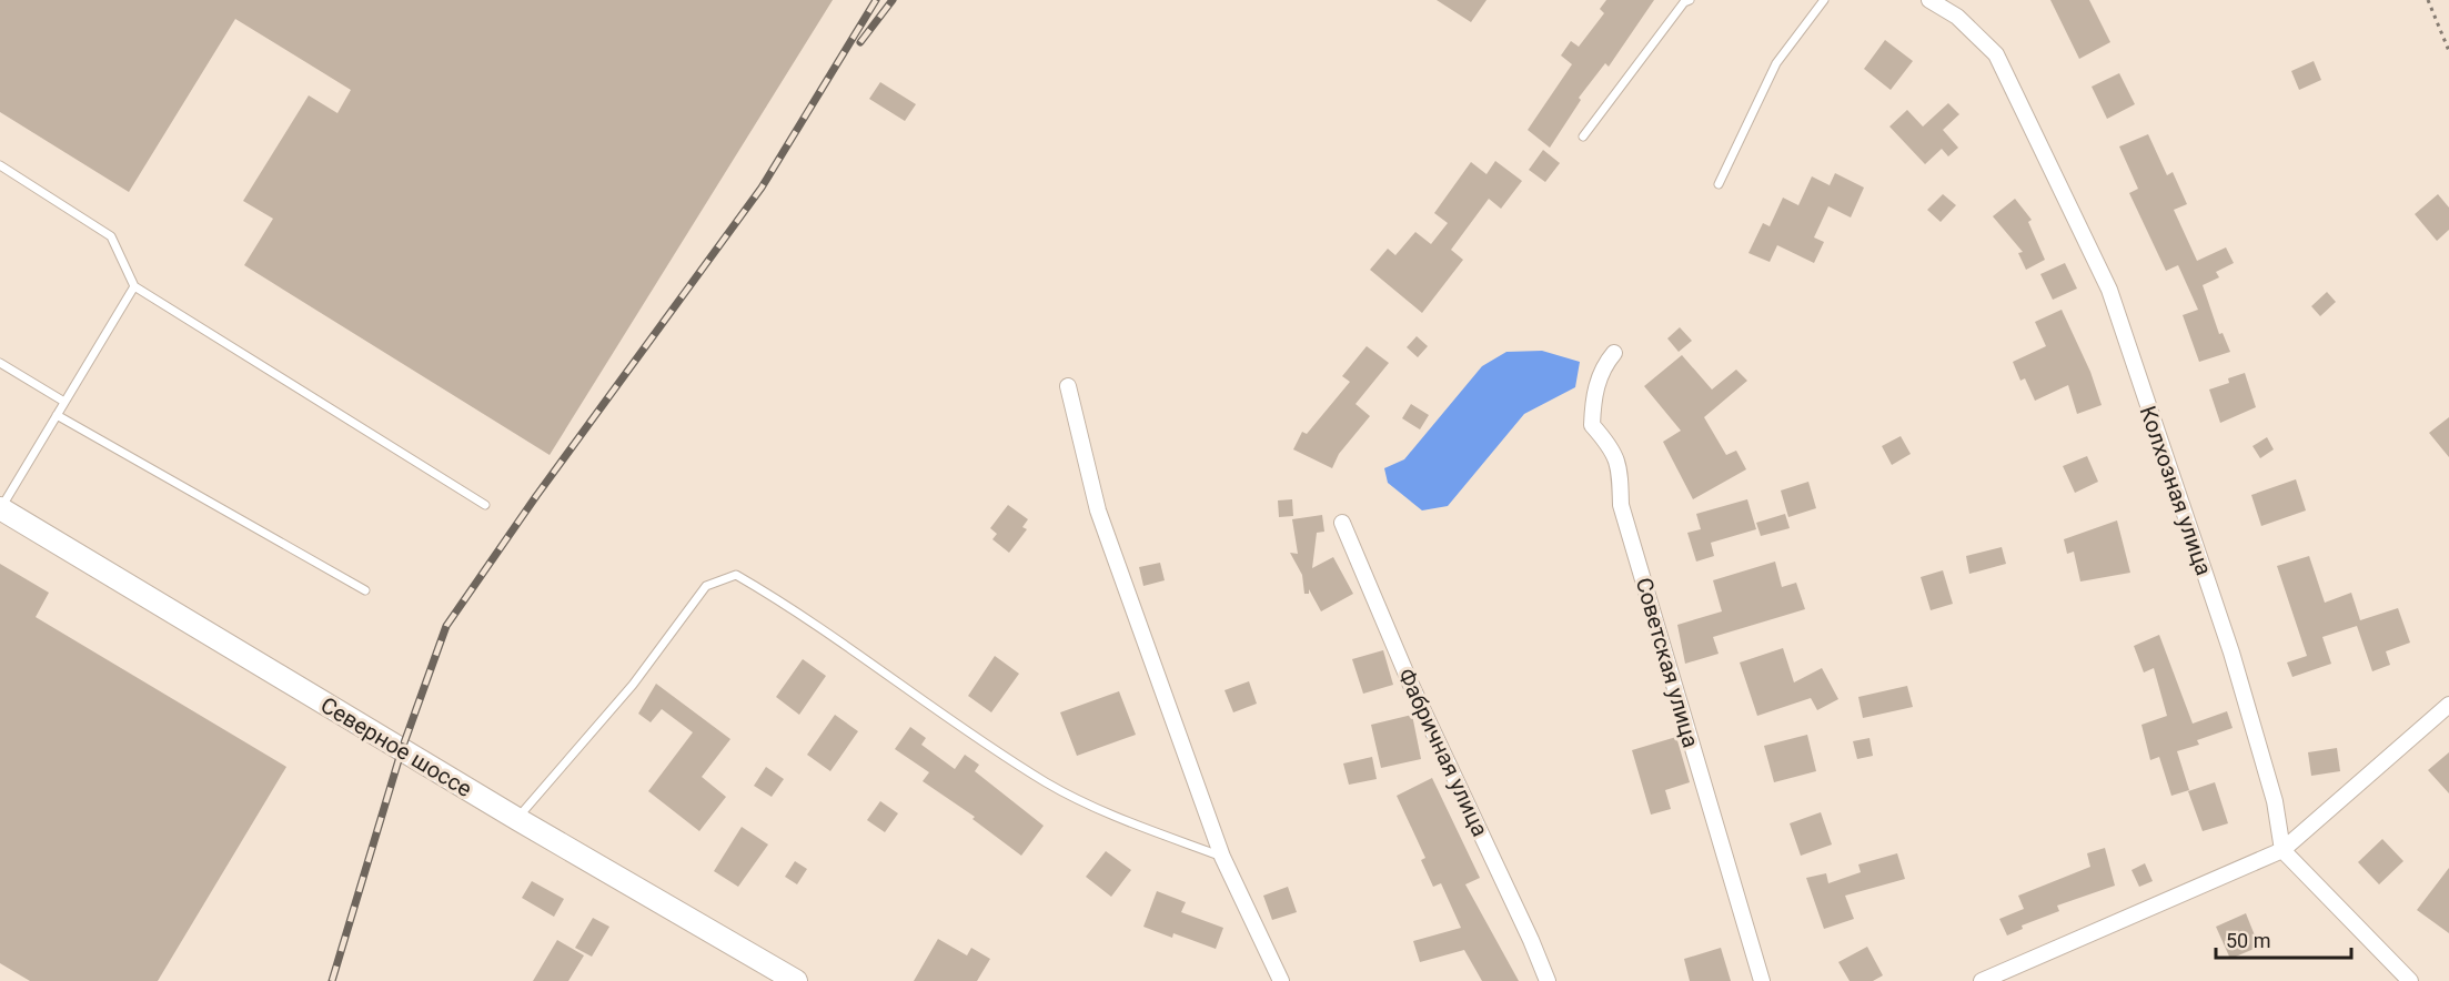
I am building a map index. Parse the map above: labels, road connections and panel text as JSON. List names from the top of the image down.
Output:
{
  "streets": {
    "main road": ["Северное шоссе"],
    "street": ["Колхозная улица", "Советская улица", "Фабричная улица"]
  },
  "scale_bar": "50 m"
}
